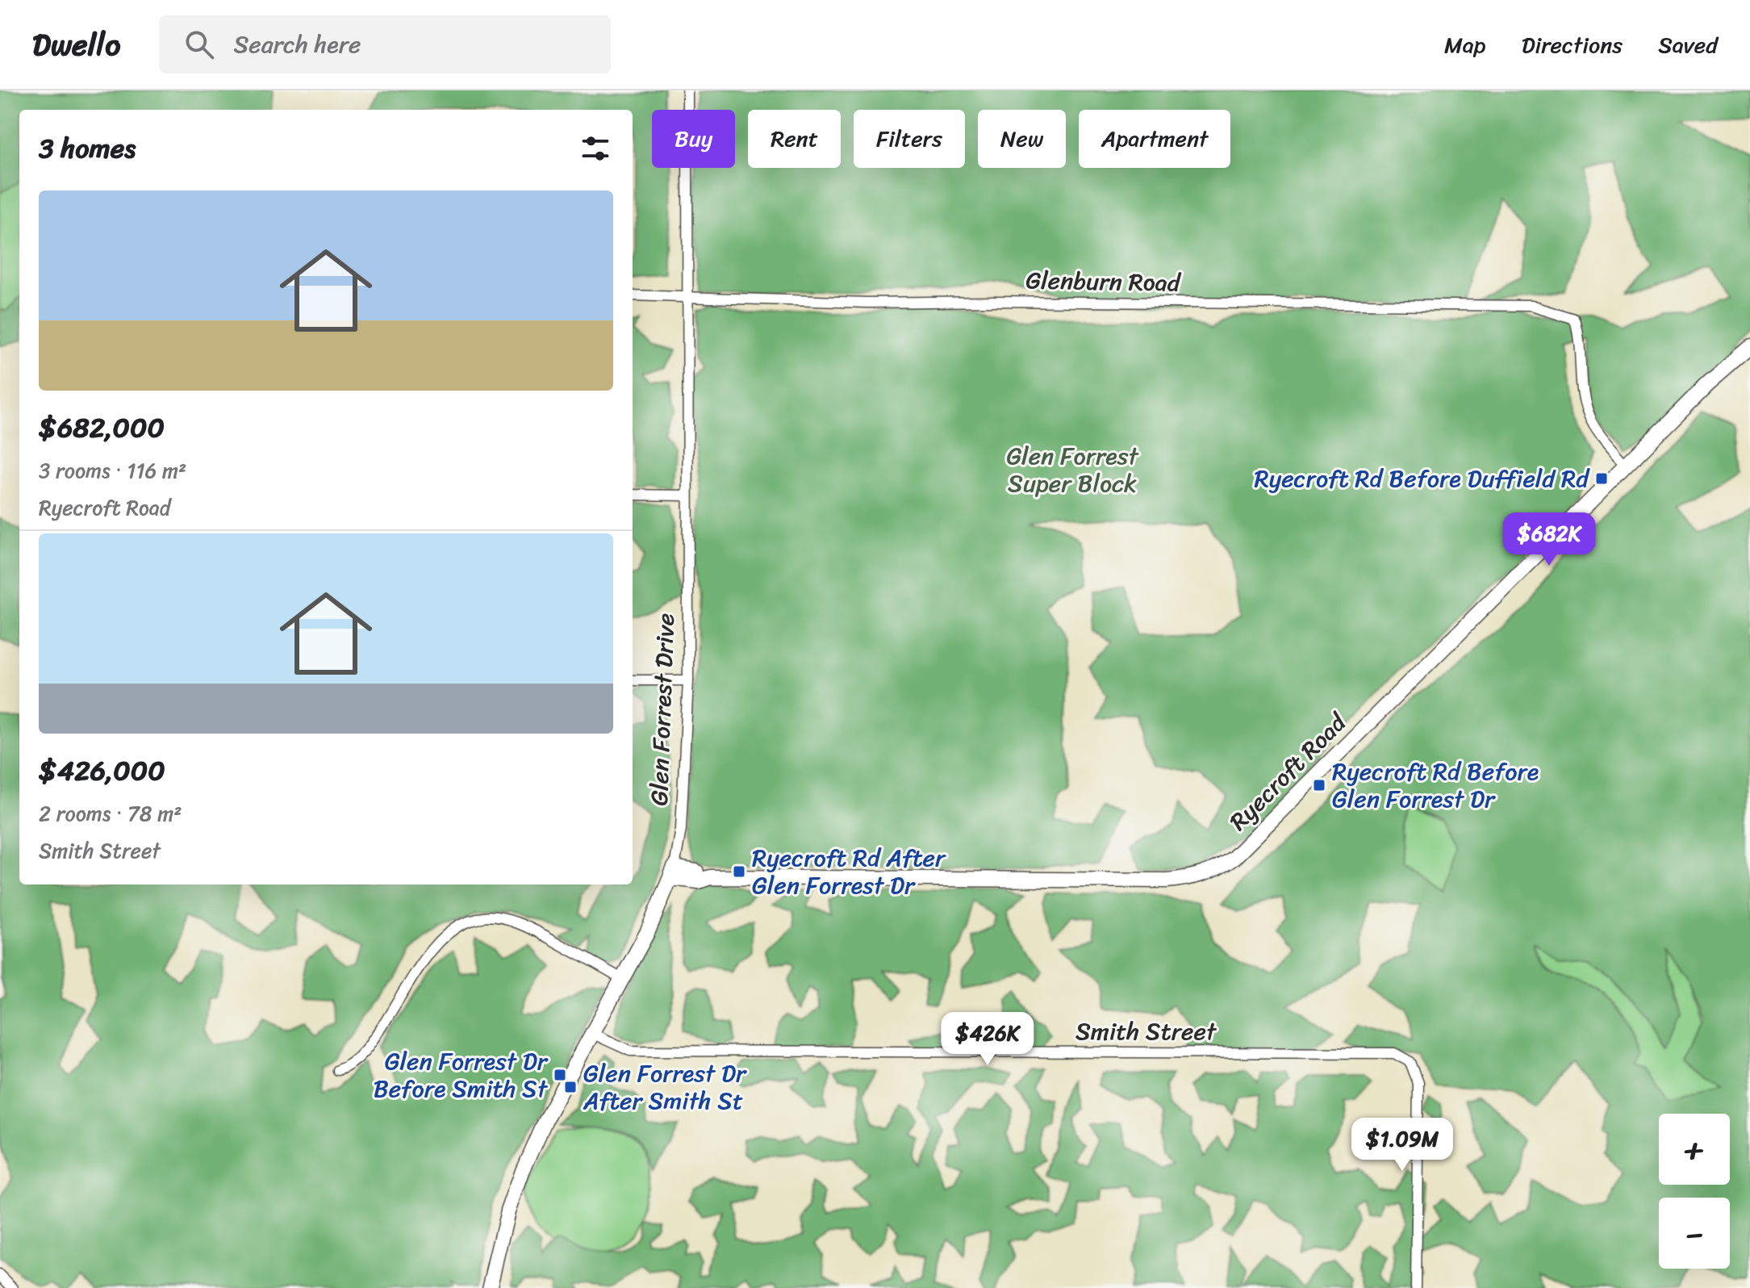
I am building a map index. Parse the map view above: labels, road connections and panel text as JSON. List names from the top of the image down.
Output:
{
  "streets": {
    "street": [
      "Glenburn Road",
      "Glen Forrest Drive",
      "Ryecroft Road",
      "Smith Street"
    ]
  },
  "crossings": [
    ["Glenburn Road", "Glen Forrest Drive"],
    ["Glenburn Road", "Ryecroft Road"],
    ["Glen Forrest Drive", "Ryecroft Road"],
    ["Glen Forrest Drive", "Smith Street"]
  ],
  "parks": ["Glen Forrest Super Block"],
  "places": {
    "transit": [
      "Ryecroft Rd Before Duffield Rd",
      "Ryecroft Rd Before Glen Forrest Dr",
      "Ryecroft Rd After Glen Forrest Dr",
      "Glen Forrest Dr Before Smith St",
      "Glen Forrest Dr After Smith St"
    ]
  },
  "page": {
    "header": "Dwello",
    "search": "Search here",
    "nav": ["Map", "Directions", "Saved"],
    "chip": [
      "Buy",
      "Rent",
      "Filters",
      "New",
      "Apartment"
    ],
    "heading": "3 homes",
    "list": [
      {
        "name": "$682,000",
        "note": "3 rooms · 116 m² · Ryecroft Road"
      },
      {
        "name": "$426,000",
        "note": "2 rooms · 78 m² · Smith Street"
      }
    ],
    "price": ["$682K", "$426K", "$1.09M"],
    "map_buttons": ["+", "−"]
  }
}
